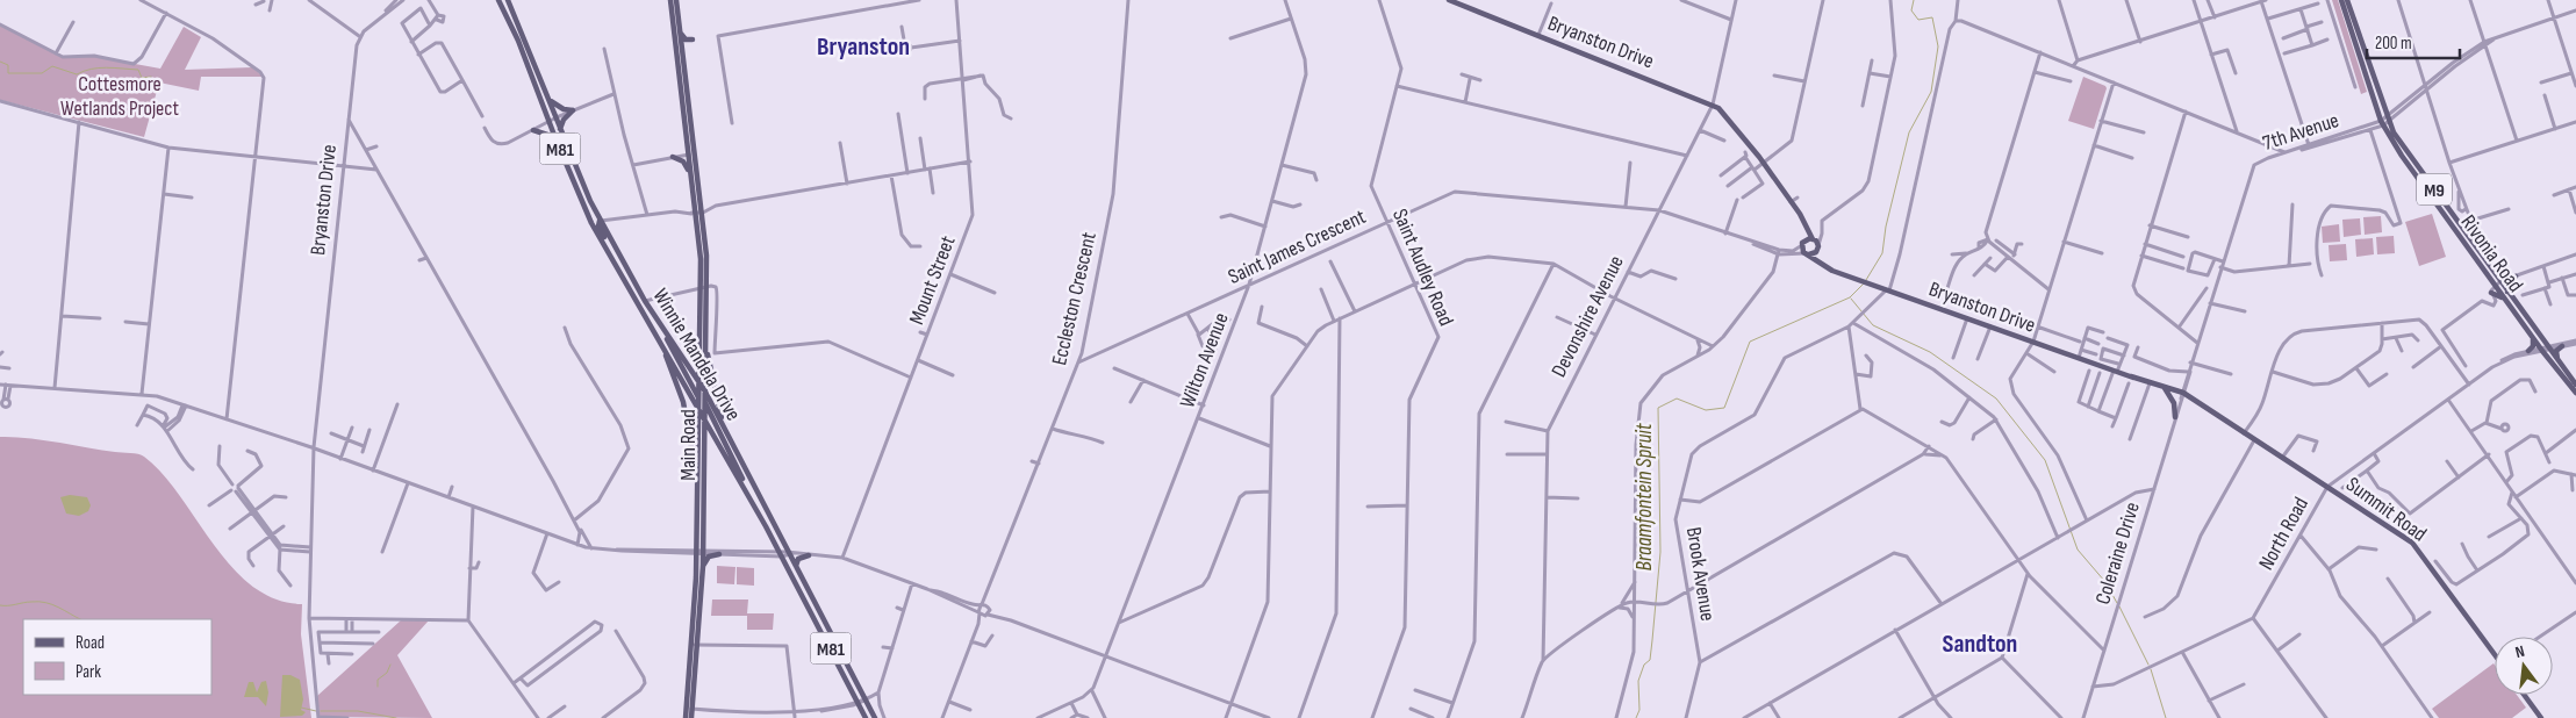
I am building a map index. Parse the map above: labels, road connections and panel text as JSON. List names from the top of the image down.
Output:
{
  "streets": {
    "main road": [
      "Bryanston Drive",
      "M81",
      "M9",
      "Rivonia Road",
      "Winnie Mandela Drive",
      "Main Road",
      "Summit Road"
    ],
    "street": [
      "7th Avenue",
      "Saint James Crescent",
      "Saint Audley Road",
      "Mount Street",
      "Eccleston Crescent",
      "Devonshire Avenue",
      "Wilton Avenue",
      "North Road",
      "Coleraine Drive",
      "Brook Avenue"
    ]
  },
  "crossings": [
    ["Bryanston Drive", "Saint James Crescent"],
    ["Bryanston Drive", "Devonshire Avenue"],
    ["Bryanston Drive", "Summit Road"],
    ["Bryanston Drive", "Coleraine Drive"],
    ["Bryanston Drive", "Brook Avenue"],
    ["7th Avenue", "Rivonia Road"],
    ["7th Avenue", "Coleraine Drive"],
    ["Saint James Crescent", "Saint Audley Road"],
    ["Saint James Crescent", "Eccleston Crescent"],
    ["Saint James Crescent", "Devonshire Avenue"],
    ["Saint James Crescent", "Wilton Avenue"],
    ["Rivonia Road", "North Road"],
    ["Winnie Mandela Drive", "Main Road"],
    ["Summit Road", "North Road"],
    ["Summit Road", "Coleraine Drive"]
  ],
  "districts": ["Bryanston", "Sandton"],
  "water": ["Braamfontein Spruit"],
  "parks": ["Cottesmore Wetlands Project"],
  "legend": ["Road", "Park"],
  "scale_bar": "200 m",
  "north": "top"
}
